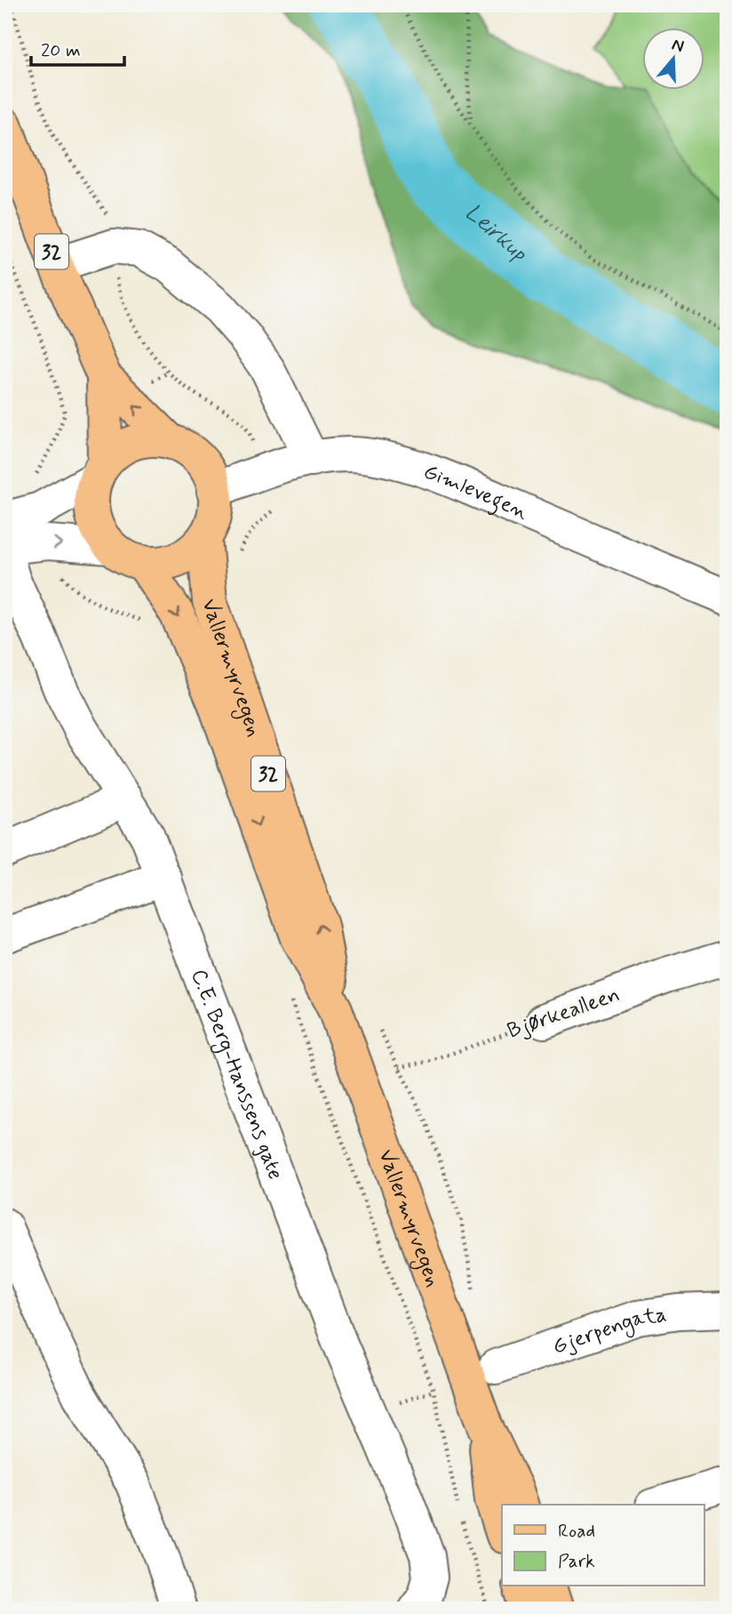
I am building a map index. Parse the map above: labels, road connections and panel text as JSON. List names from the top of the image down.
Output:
{
  "streets": {
    "main road": ["32", "Vallermyrvegen"],
    "street": [
      "Gimlevegen",
      "Bjørkealleen",
      "C.E. Berg-Hanssens gate",
      "Gjerpengata"
    ]
  },
  "crossings": [
    ["32", "Gimlevegen"],
    ["32", "Vallermyrvegen"],
    ["32", "C.E. Berg-Hanssens gate"],
    ["Gimlevegen", "Vallermyrvegen"],
    ["Gimlevegen", "C.E. Berg-Hanssens gate"],
    ["Vallermyrvegen", "C.E. Berg-Hanssens gate"]
  ],
  "water": ["Leirkup"],
  "legend": ["Road", "Park"],
  "scale_bar": "20 m",
  "north": "top"
}
